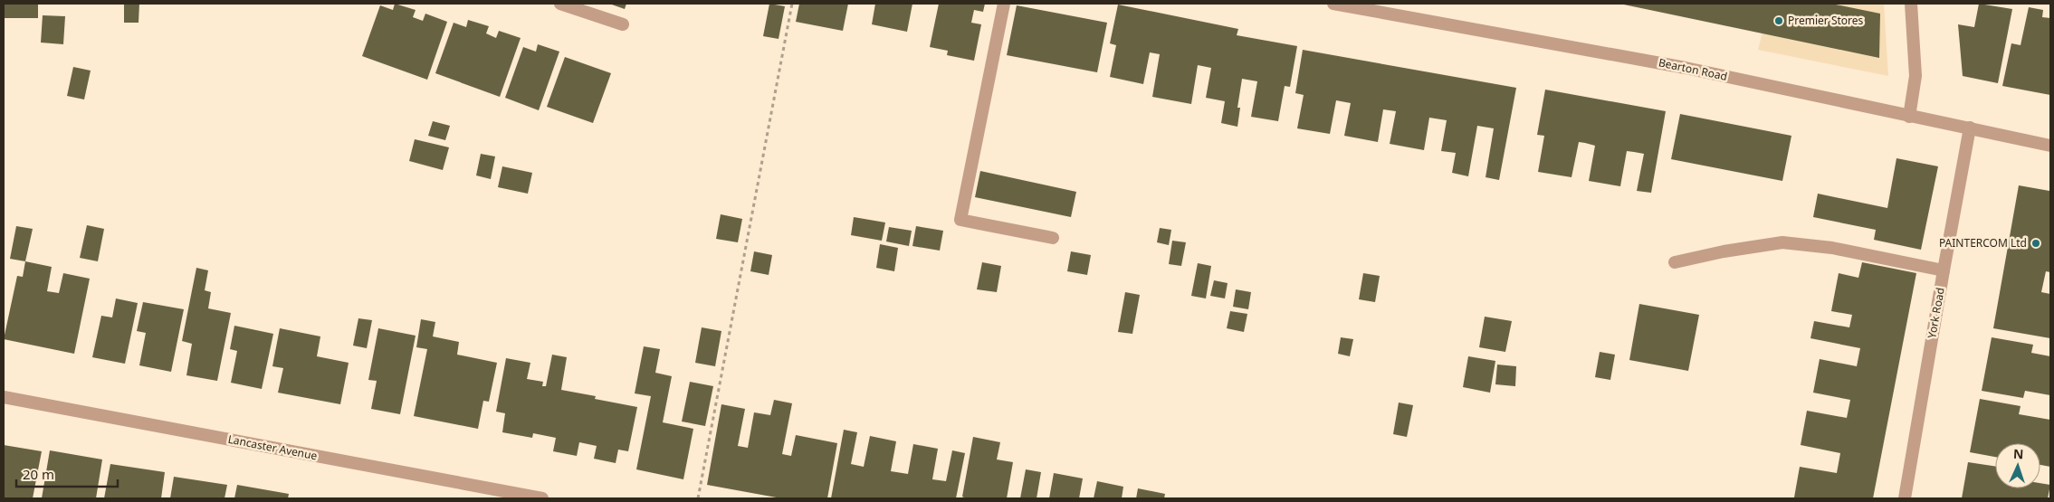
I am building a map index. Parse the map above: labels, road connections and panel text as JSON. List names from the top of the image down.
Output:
{
  "streets": {
    "street": ["Bearton Road", "York Road", "Lancaster Avenue"]
  },
  "crossings": [
    ["Bearton Road", "York Road"]
  ],
  "places": ["Premier Stores", "PAINTERCOM Ltd"],
  "scale_bar": "20 m",
  "north": "top"
}
